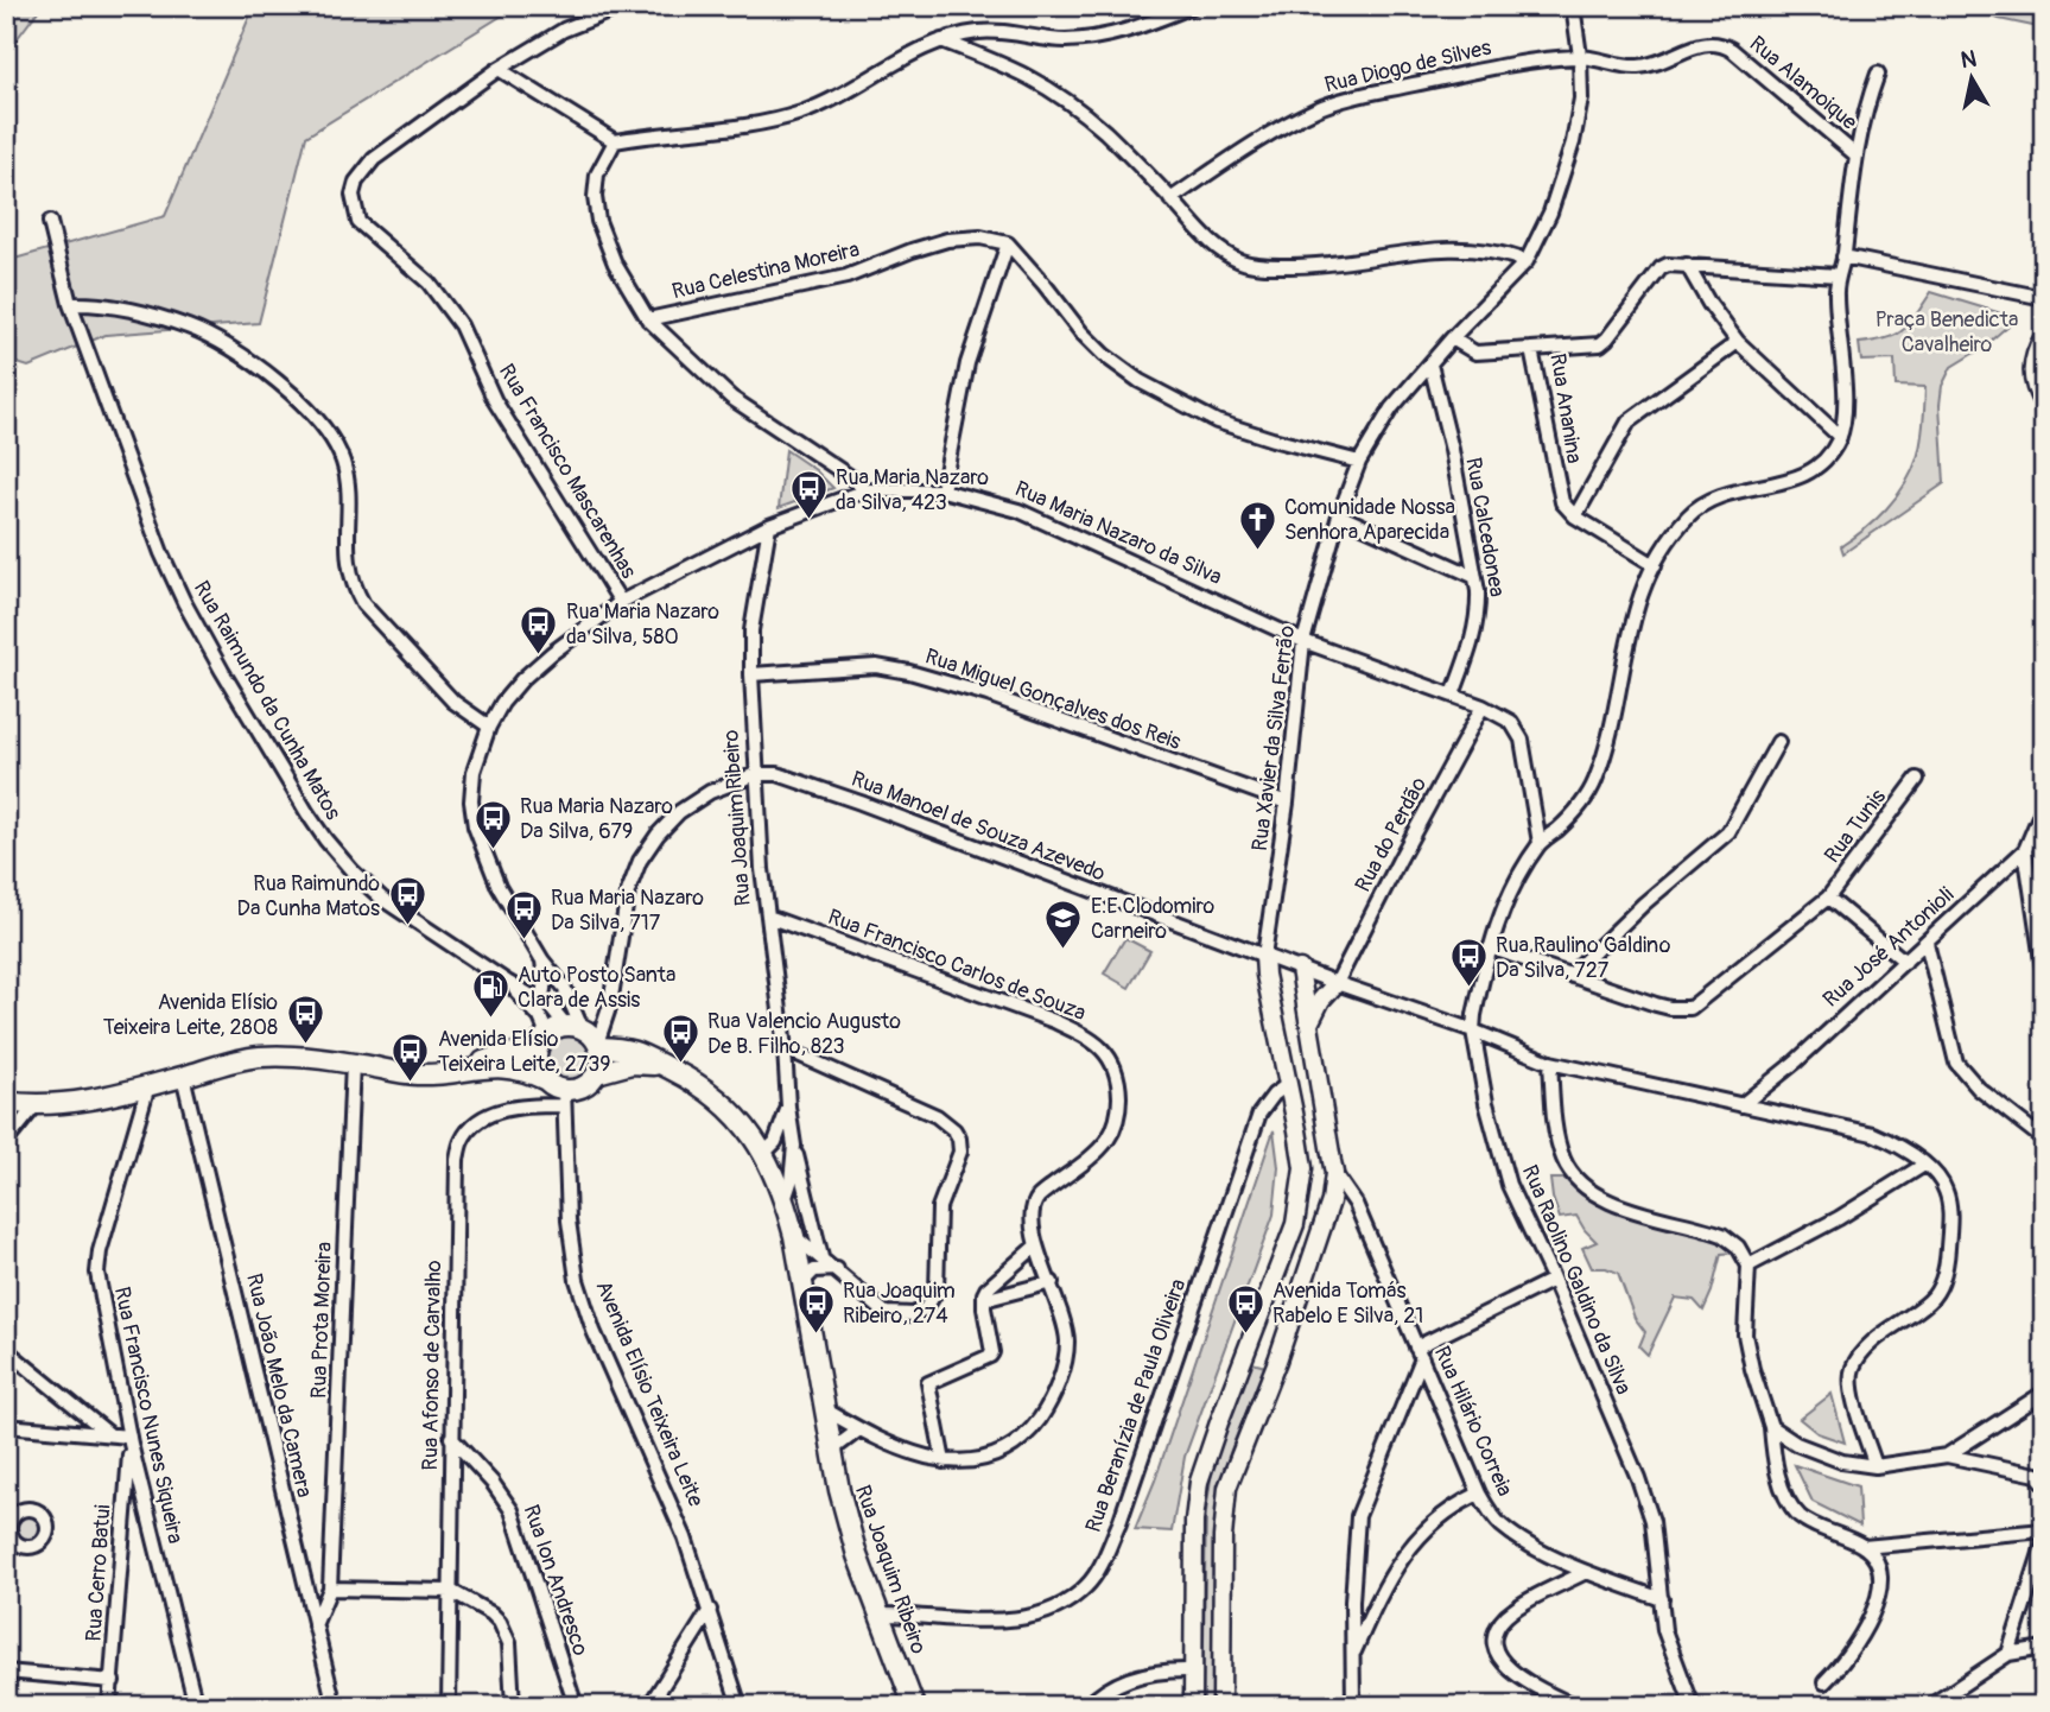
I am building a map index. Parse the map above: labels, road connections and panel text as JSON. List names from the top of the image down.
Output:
{
  "streets": {
    "main road": ["Rua Joaquim Ribeiro"],
    "street": [
      "Rua Diogo de Silves",
      "Rua Alamoique",
      "Rua Celestina Moreira",
      "Rua Ananina",
      "Rua Francisco Mascarenhas",
      "Rua Calcedonea",
      "Rua Maria Nazaro da Silva",
      "Rua Miguel Gonçalves dos Reis",
      "Rua Raimundo da Cunha Matos",
      "Rua Xavier da Silva Ferrão",
      "Rua Manoel de Souza Azevedo",
      "Rua Tunis",
      "Rua do Perdão",
      "Rua José Antonioli",
      "Rua Francisco Carlos de Souza",
      "Rua Raolino Galdino da Silva",
      "Rua Prota Moreira",
      "Rua Afonso de Carvalho",
      "Rua João Melo da Camera",
      "Avenida Elísio Teixeira Leite",
      "Rua Beranízia de Paula Oliveira",
      "Rua Francisco Nunes Siqueira",
      "Rua Hilário Correia",
      "Rua Cerro Batui",
      "Rua Ion Andresco"
    ]
  },
  "crossings": [
    ["Rua Diogo de Silves", "Rua Alamoique"],
    ["Rua Diogo de Silves", "Rua Xavier da Silva Ferrão"],
    ["Rua Alamoique", "Rua Xavier da Silva Ferrão"],
    ["Rua Francisco Mascarenhas", "Rua Maria Nazaro da Silva"],
    ["Rua Calcedonea", "Rua Maria Nazaro da Silva"],
    ["Rua Calcedonea", "Rua Xavier da Silva Ferrão"],
    ["Rua Maria Nazaro da Silva", "Rua Raimundo da Cunha Matos"],
    ["Rua Maria Nazaro da Silva", "Rua Xavier da Silva Ferrão"],
    ["Rua Maria Nazaro da Silva", "Rua Joaquim Ribeiro"],
    ["Rua Maria Nazaro da Silva", "Rua Manoel de Souza Azevedo"],
    ["Rua Maria Nazaro da Silva", "Rua do Perdão"],
    ["Rua Maria Nazaro da Silva", "Rua Raolino Galdino da Silva"],
    ["Rua Maria Nazaro da Silva", "Rua Afonso de Carvalho"],
    ["Rua Maria Nazaro da Silva", "Avenida Elísio Teixeira Leite"],
    ["Rua Miguel Gonçalves dos Reis", "Rua Xavier da Silva Ferrão"],
    ["Rua Miguel Gonçalves dos Reis", "Rua Joaquim Ribeiro"],
    ["Rua Raimundo da Cunha Matos", "Rua Manoel de Souza Azevedo"],
    ["Rua Raimundo da Cunha Matos", "Rua Afonso de Carvalho"],
    ["Rua Raimundo da Cunha Matos", "Avenida Elísio Teixeira Leite"],
    ["Rua Xavier da Silva Ferrão", "Rua Manoel de Souza Azevedo"],
    ["Rua Joaquim Ribeiro", "Rua Manoel de Souza Azevedo"],
    ["Rua Joaquim Ribeiro", "Rua Francisco Carlos de Souza"],
    ["Rua Joaquim Ribeiro", "Rua Beranízia de Paula Oliveira"],
    ["Rua Manoel de Souza Azevedo", "Rua do Perdão"],
    ["Rua Manoel de Souza Azevedo", "Rua José Antonioli"],
    ["Rua Manoel de Souza Azevedo", "Rua Raolino Galdino da Silva"],
    ["Rua Manoel de Souza Azevedo", "Rua Afonso de Carvalho"],
    ["Rua Manoel de Souza Azevedo", "Avenida Elísio Teixeira Leite"],
    ["Rua Raolino Galdino da Silva", "Rua Hilário Correia"],
    ["Rua Prota Moreira", "Rua João Melo da Camera"],
    ["Rua Afonso de Carvalho", "Avenida Elísio Teixeira Leite"],
    ["Rua Afonso de Carvalho", "Rua Ion Andresco"],
    ["Rua Francisco Nunes Siqueira", "Rua Cerro Batui"]
  ],
  "parks": ["Praça Benedicta Cavalheiro"],
  "places": {
    "bus stop": [
      "Rua Maria Nazaro da Silva, 423",
      "Rua Maria Nazaro da Silva, 580",
      "Rua Maria Nazaro Da Silva, 679",
      "Rua Raimundo Da Cunha Matos",
      "Rua Maria Nazaro Da Silva, 717",
      "Rua Raulino Galdino Da Silva, 727",
      "Avenida Elísio Teixeira Leite, 2808",
      "Rua Valencio Augusto De B. Filho, 823",
      "Avenida Elísio Teixeira Leite, 2739",
      "Rua Joaquim Ribeiro, 274",
      "Avenida Tomás Rabelo E Silva, 21"
    ],
    "church": ["Comunidade Nossa Senhora Aparecida"],
    "school or university": ["E.E Clodomiro Carneiro"],
    "fuel station": ["Auto Posto Santa Clara de Assis"]
  },
  "north": "top"
}
